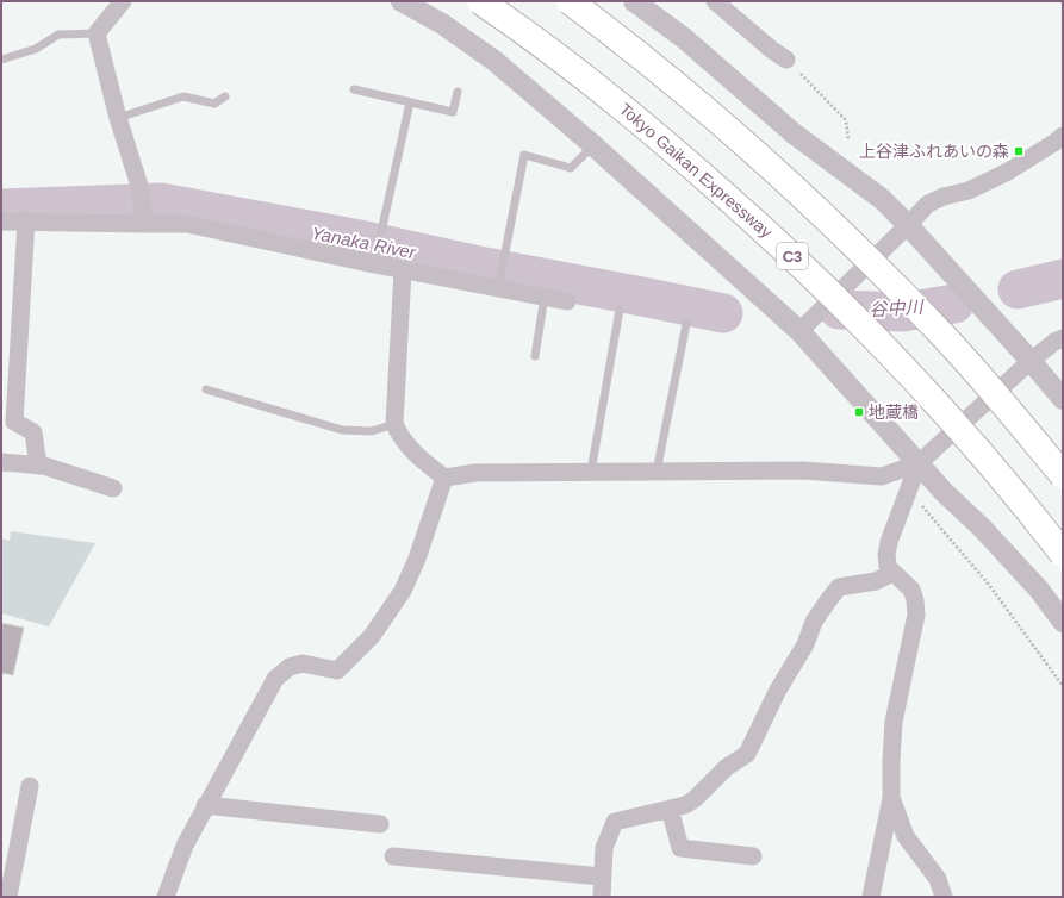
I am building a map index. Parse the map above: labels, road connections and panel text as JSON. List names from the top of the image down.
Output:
{
  "streets": {
    "highway": ["Tokyo Gaikan Expressway", "C3"]
  },
  "water": ["Yanaka River", "谷中川"],
  "places": {
    "transit": ["上谷津ふれあいの森", "地蔵橋"]
  }
}
